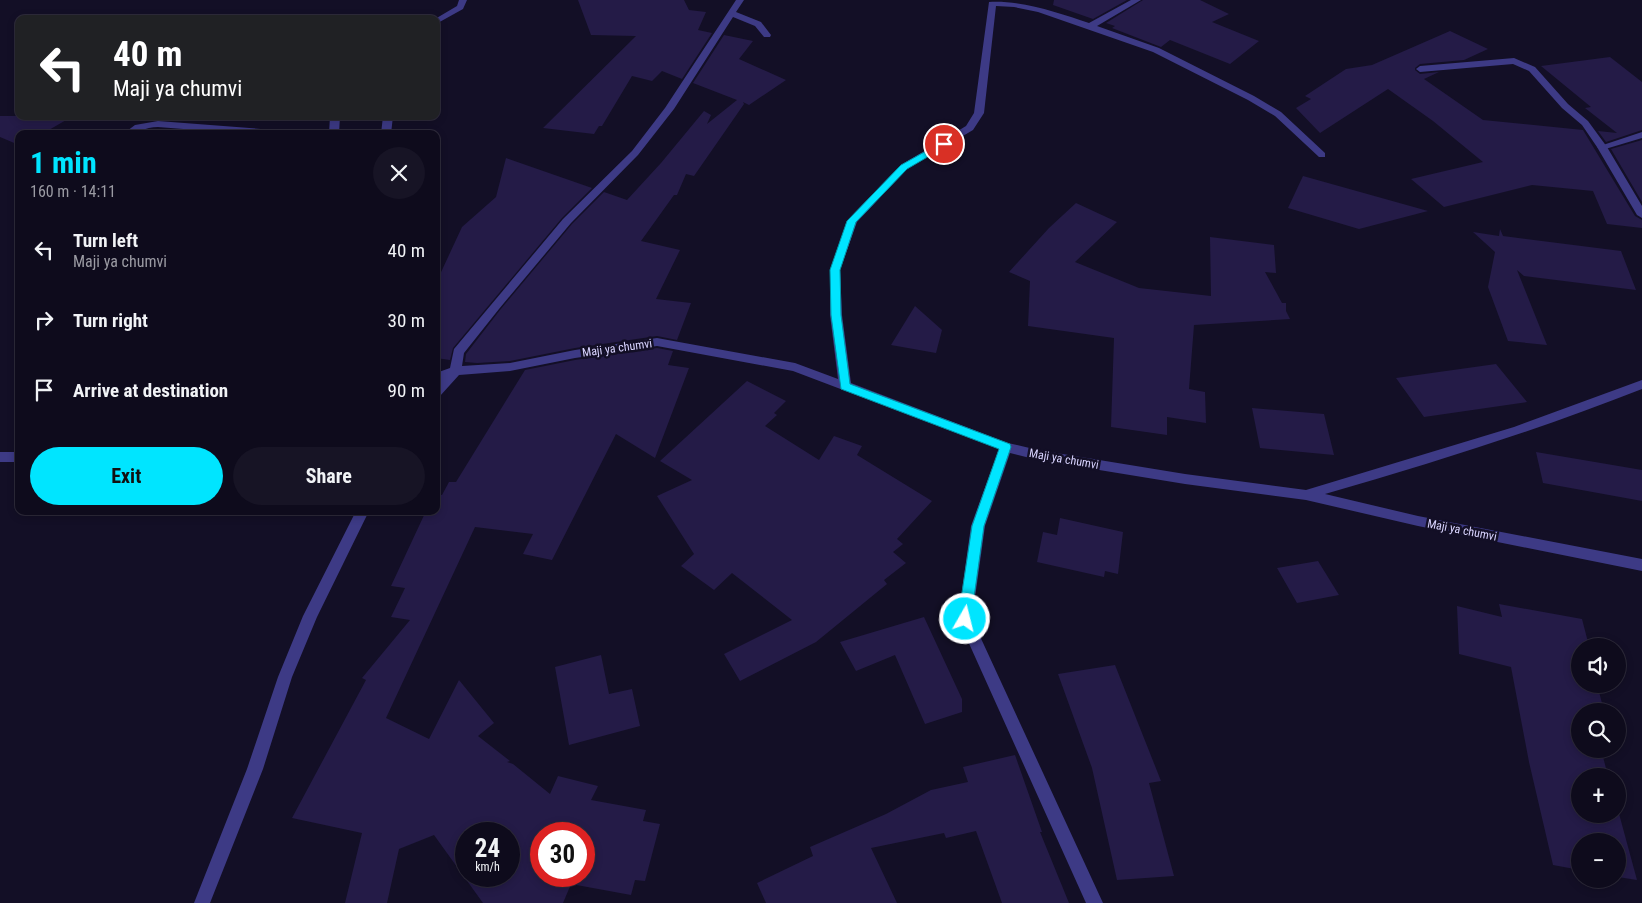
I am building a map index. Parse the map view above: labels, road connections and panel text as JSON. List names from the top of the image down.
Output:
{
  "streets": {
    "street": ["Maji ya chumvi"]
  },
  "page": {
    "turn": ["40 m", "Maji ya chumvi"],
    "heading": ["1 min", "160 m · 14:11"],
    "list": [
      {
        "name": "Turn left",
        "note": "Maji ya chumvi",
        "value": "40 m"
      },
      {
        "name": "Turn right",
        "value": "30 m"
      },
      {
        "name": "Arrive at destination",
        "value": "90 m"
      }
    ],
    "buttons": ["Exit", "Share"],
    "map_buttons": ["+", "−"],
    "speed": "24 km/h",
    "limit": "30"
  }
}
